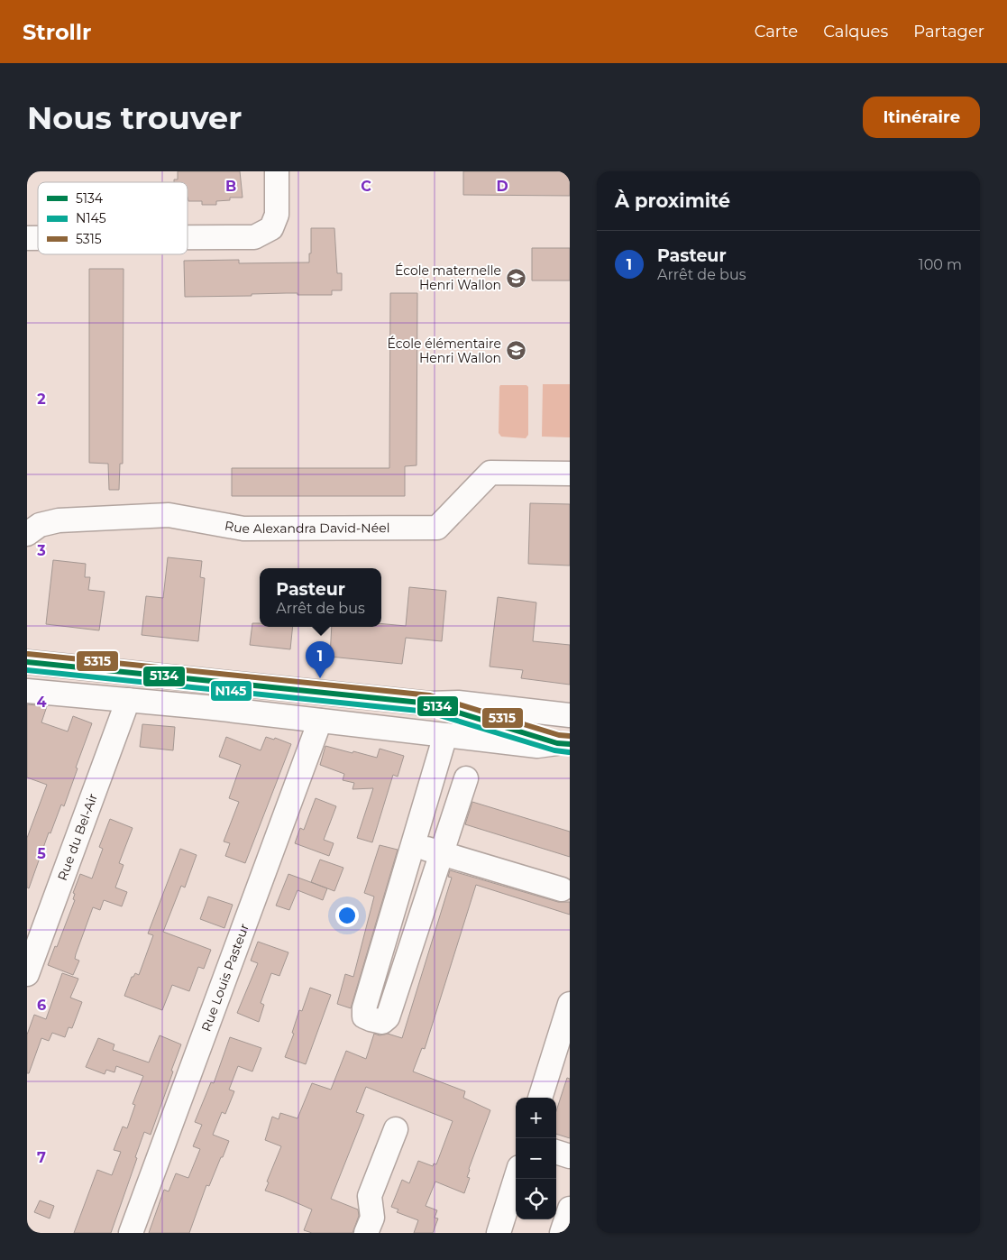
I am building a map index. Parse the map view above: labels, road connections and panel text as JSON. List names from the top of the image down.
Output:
{
  "streets": {
    "street": ["Rue Alexandra David-Néel", "Rue du Bel-Air", "Rue Louis Pasteur"]
  },
  "places": {
    "school or university": ["École maternelle Henri Wallon", "École élémentaire Henri Wallon"]
  },
  "lines": ["transit line 5315", "transit line 5134", "transit line N145"],
  "legend": ["5134", "N145", "5315"],
  "page": {
    "header": "Strollr",
    "nav": ["Carte", "Calques", "Partager"],
    "buttons": "Itinéraire",
    "title": "Nous trouver",
    "heading": "À proximité",
    "list": [
      {
        "mark": "1",
        "name": "Pasteur",
        "note": "Arrêt de bus",
        "value": "100 m"
      }
    ],
    "popup": ["Pasteur", "Arrêt de bus"],
    "pins": "1",
    "map_buttons": ["+", "−"]
  },
  "grid": {
    "columns": ["B", "C", "D"],
    "rows": [
      "2",
      "3",
      "4",
      "5",
      "6",
      "7"
    ]
  }
}
